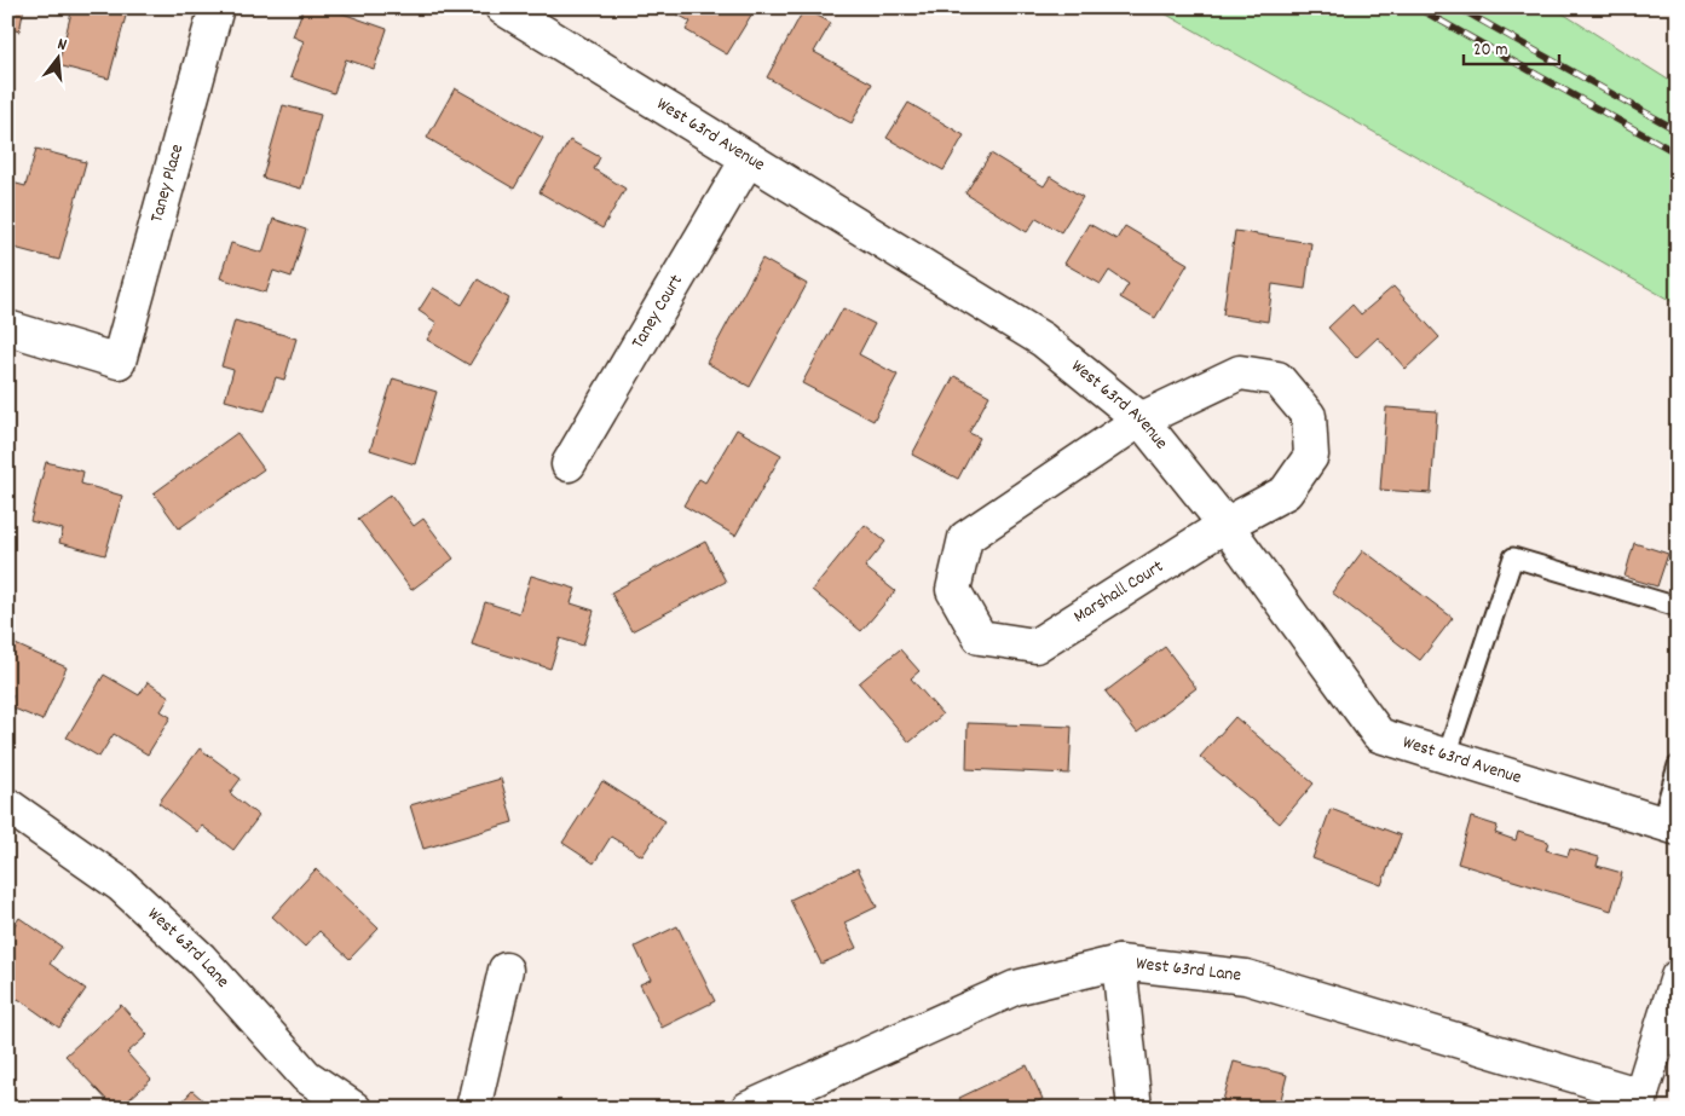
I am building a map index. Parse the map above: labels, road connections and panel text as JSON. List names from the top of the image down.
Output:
{
  "streets": {
    "street": [
      "West 63rd Avenue",
      "Taney Place",
      "Taney Court",
      "Marshall Court",
      "West 63rd Lane"
    ]
  },
  "crossings": [
    ["West 63rd Avenue", "Taney Court"],
    ["West 63rd Avenue", "Marshall Court"]
  ],
  "scale_bar": "20 m",
  "north": "top"
}
